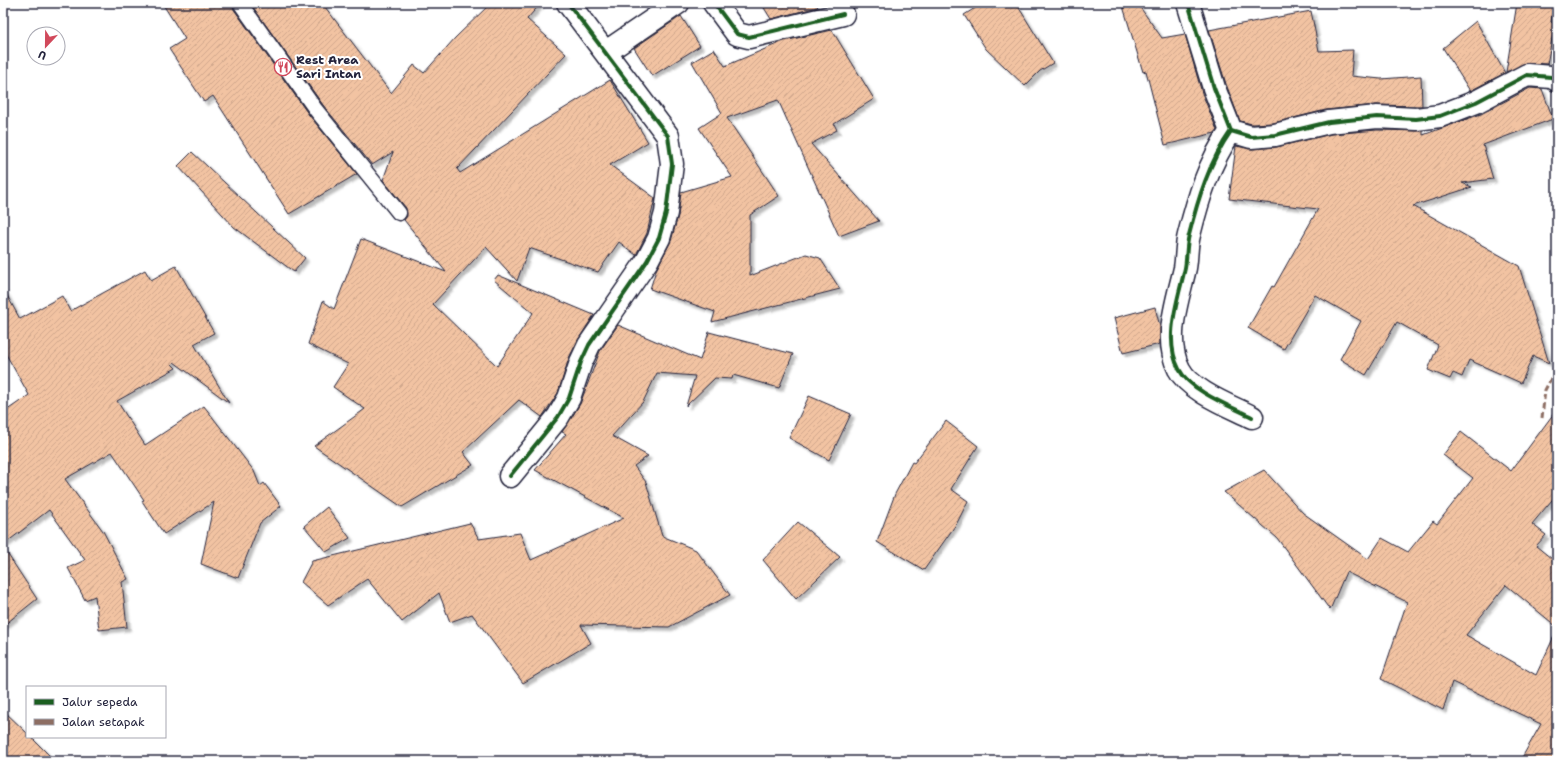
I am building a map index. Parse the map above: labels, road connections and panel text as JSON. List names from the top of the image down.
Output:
{
  "places": {
    "restaurant": ["Rest Area Sari Intan"]
  },
  "legend": ["Jalur sepeda", "Jalan setapak"],
  "north": "bottom"
}
